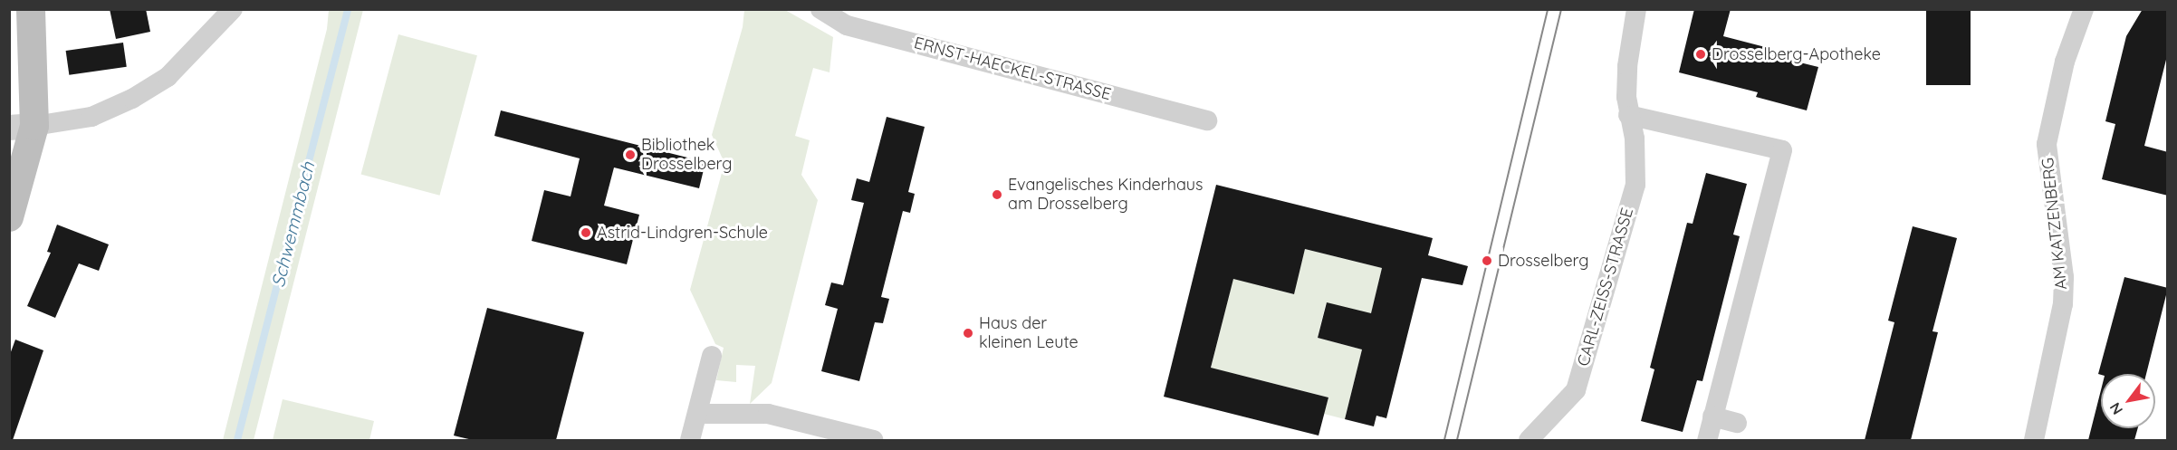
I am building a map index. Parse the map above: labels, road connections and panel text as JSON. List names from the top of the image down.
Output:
{
  "streets": {
    "street": ["ERNST-HAECKEL-STRASSE", "AM KATZENBERG", "CARL-ZEISS-STRASSE"]
  },
  "water": ["Schwemmbach"],
  "places": [
    "Drosselberg-Apotheke",
    "Bibliothek Drosselberg",
    "Evangelisches Kinderhaus am Drosselberg",
    "Astrid-Lindgren-Schule",
    "Drosselberg",
    "Haus der kleinen Leute"
  ],
  "north": "bottom left"
}
